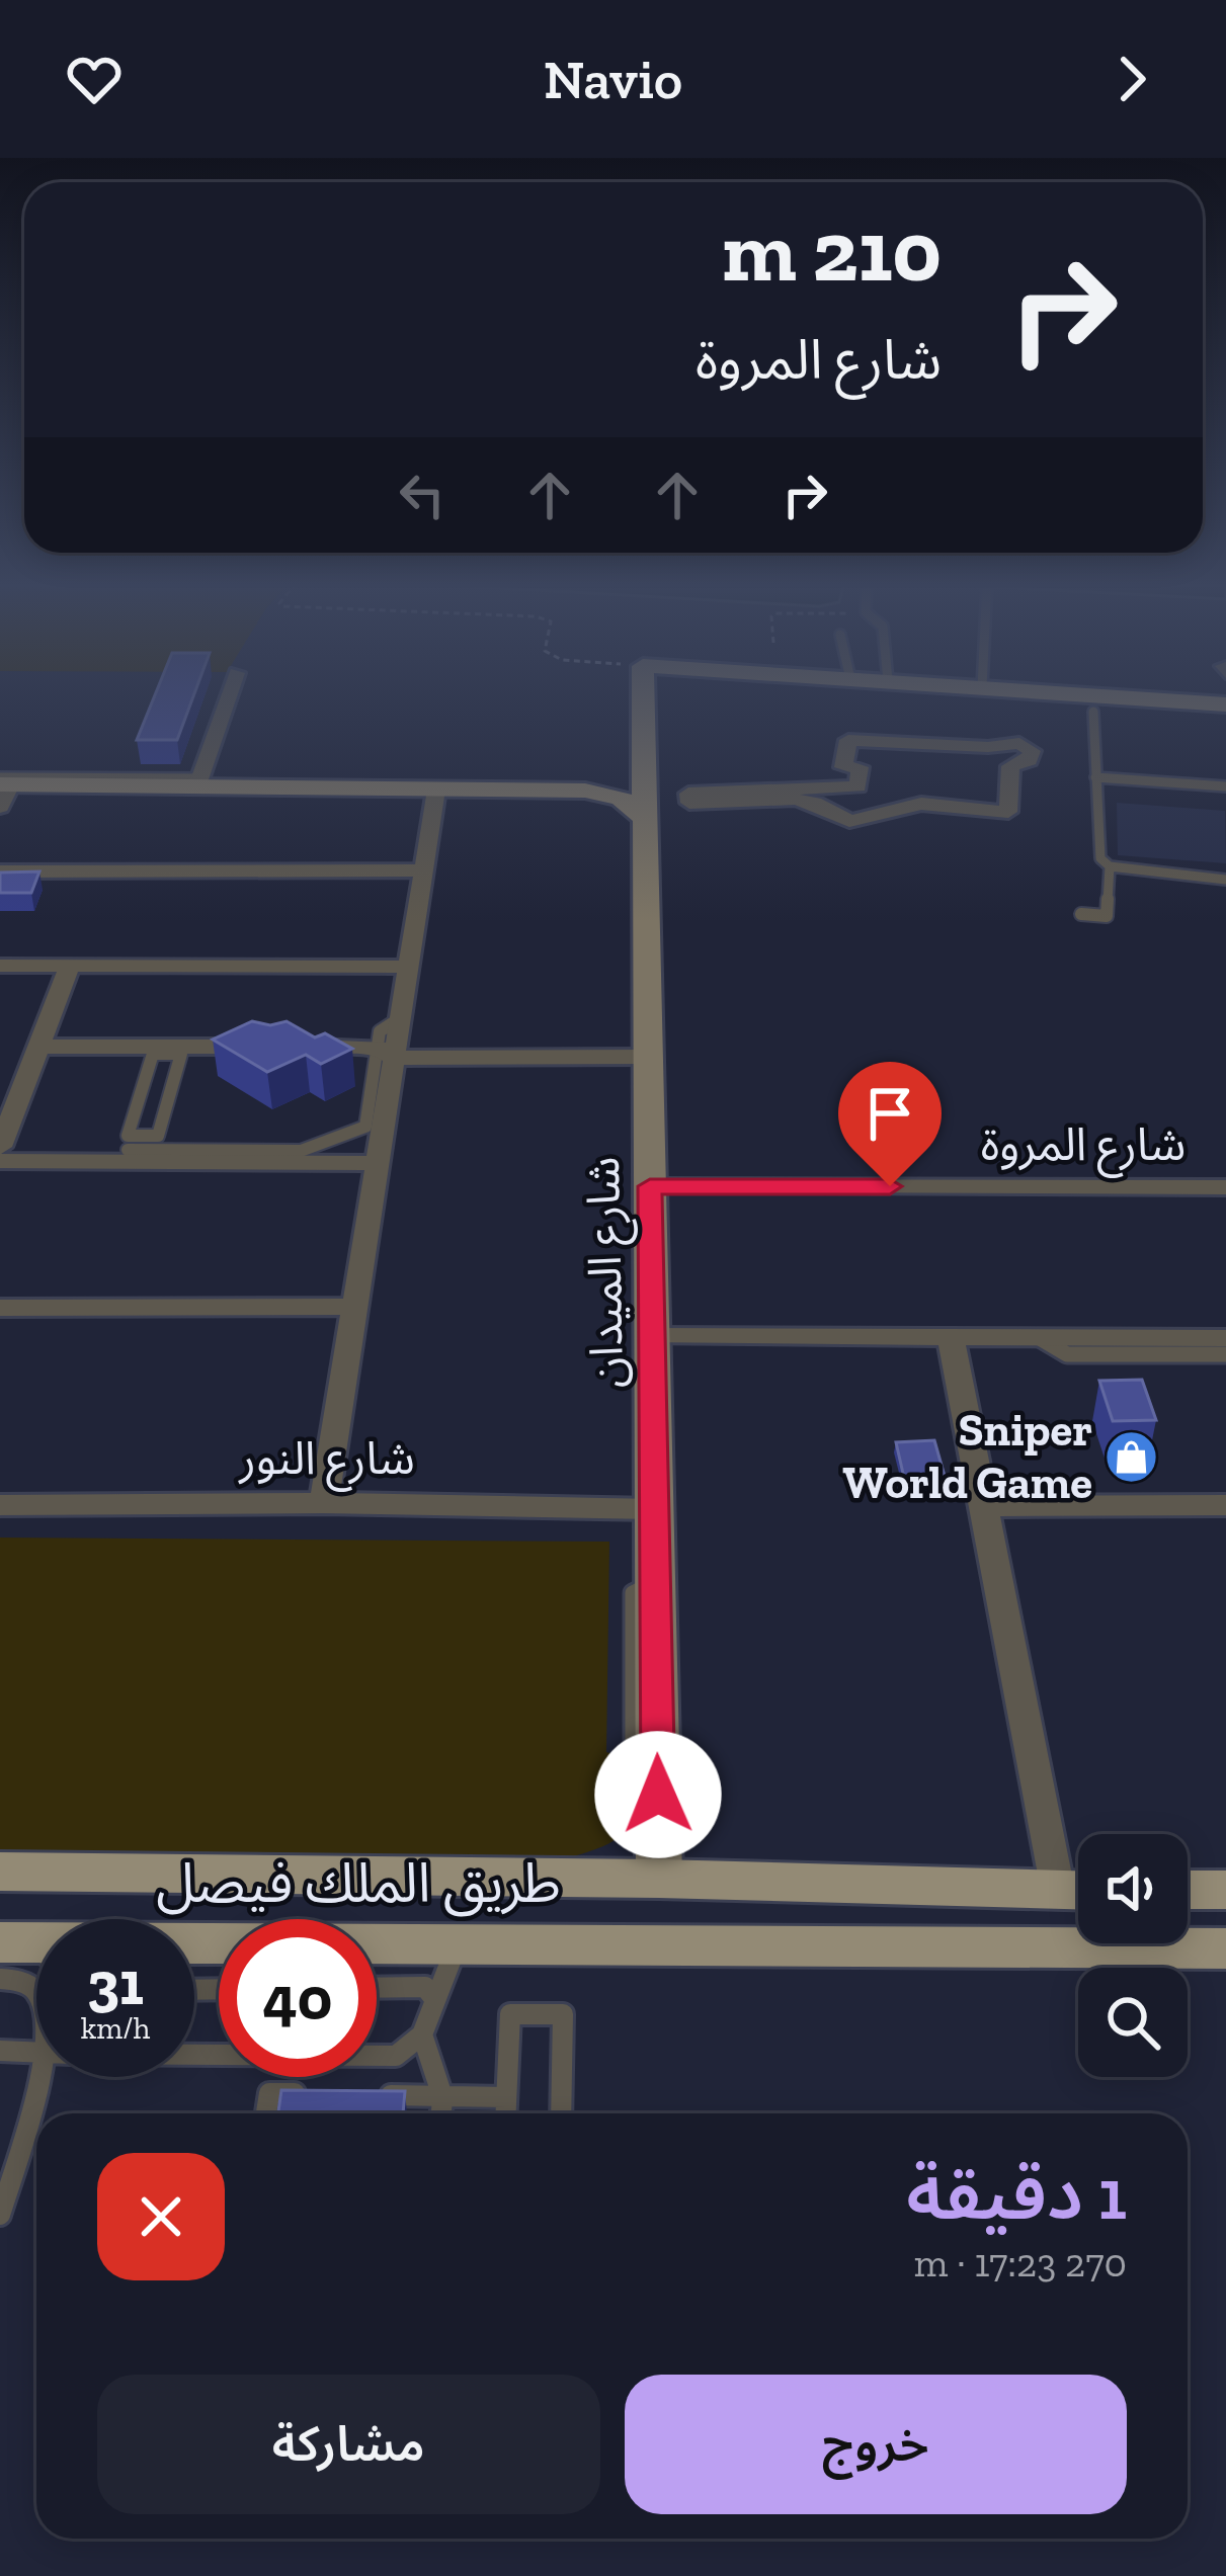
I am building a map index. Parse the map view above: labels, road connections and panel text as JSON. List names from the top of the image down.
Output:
{
  "streets": {
    "main road": ["طريق الملك فيصل"],
    "street": ["شارع المروة", "شارع الميدان", "شارع النور"]
  },
  "crossings": [
    ["شارع المروة", "شارع الميدان"],
    ["شارع الميدان", "شارع النور"],
    ["شارع الميدان", "طريق الملك فيصل"]
  ],
  "places": {
    "shop": ["Sniper World Game"]
  },
  "page": {
    "header": "Navio",
    "turn": ["210 m", "شارع المروة"],
    "speed": "31 km/h",
    "limit": "40",
    "heading": ["1 دقيقة", "270 m · 17:23"],
    "buttons": ["خروج", "مشاركة"]
  }
}
